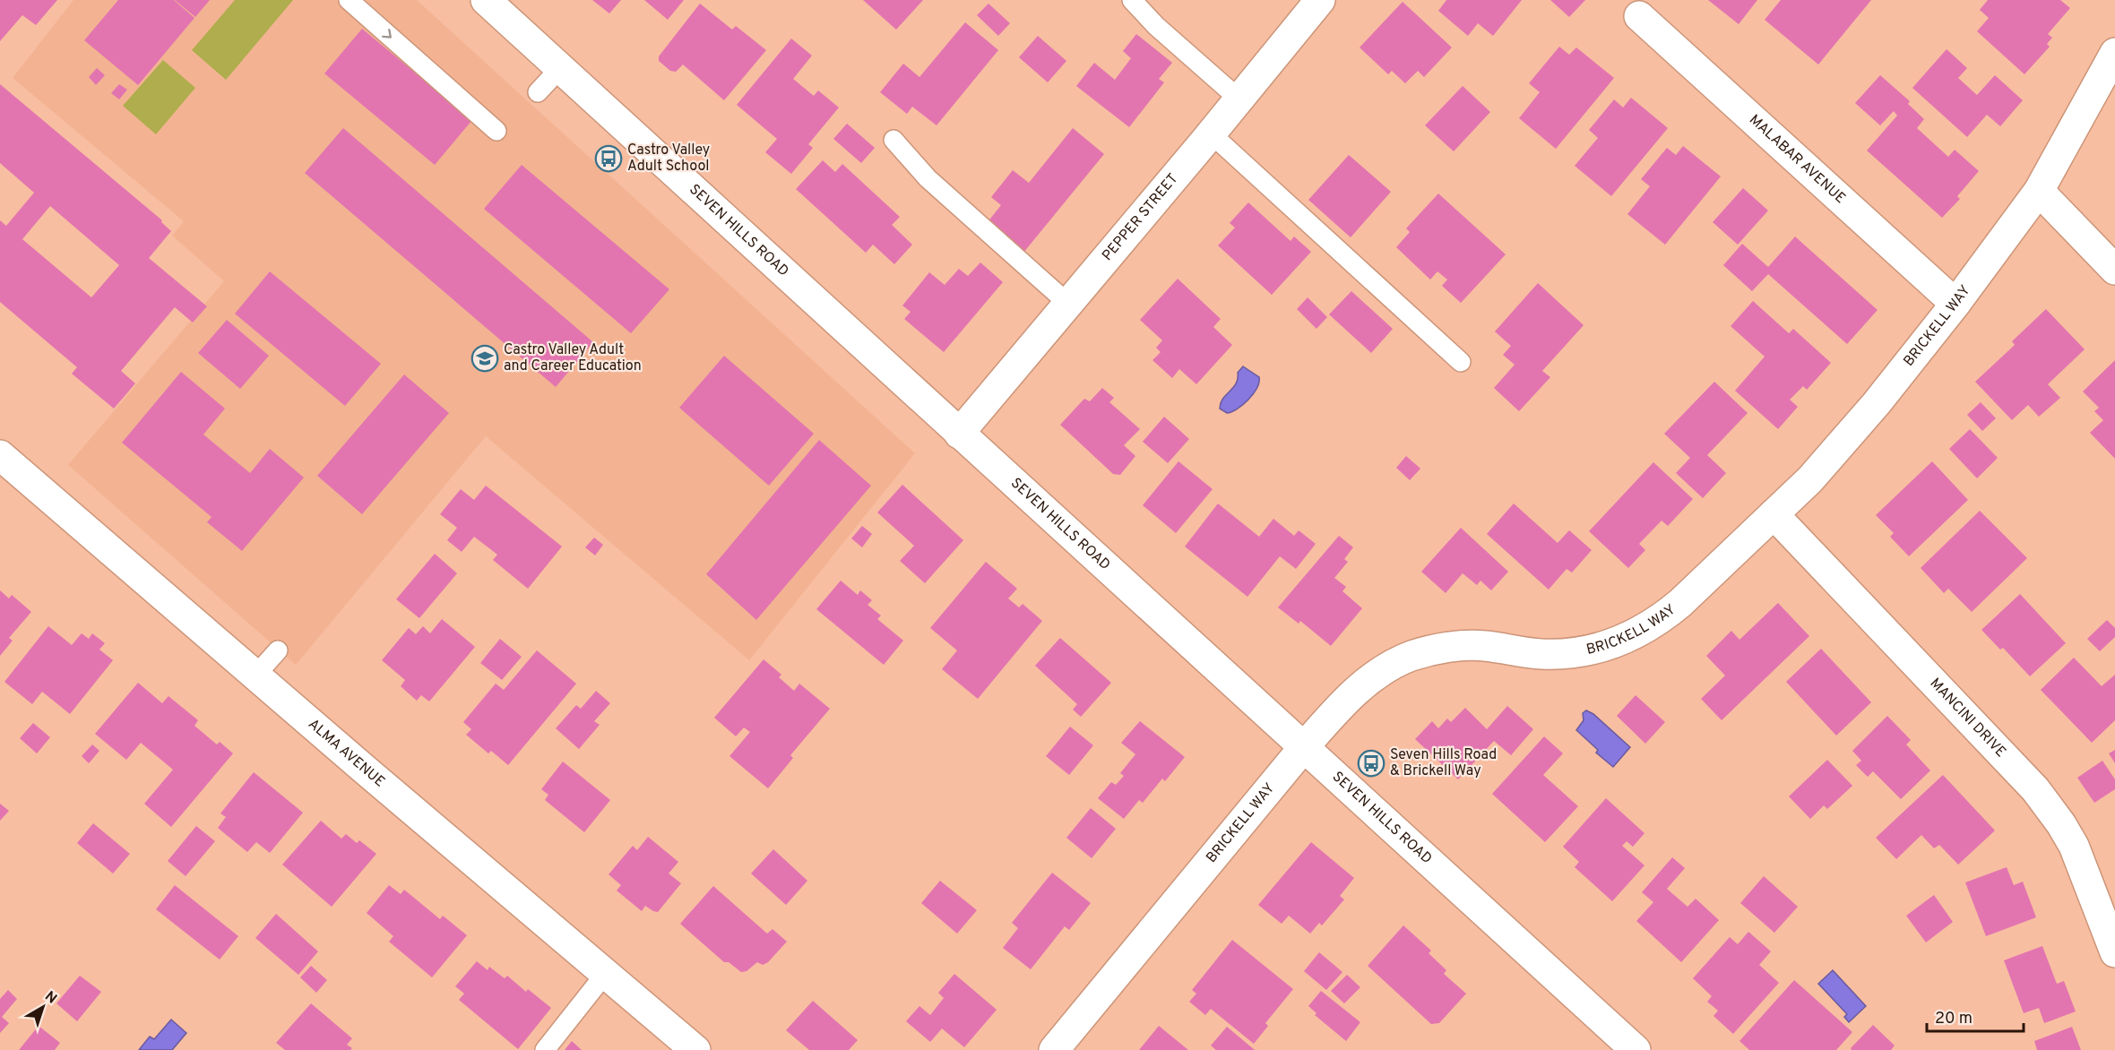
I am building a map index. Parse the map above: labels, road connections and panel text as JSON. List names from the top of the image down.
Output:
{
  "streets": {
    "street": [
      "MALABAR AVENUE",
      "PEPPER STREET",
      "SEVEN HILLS ROAD",
      "BRICKELL WAY",
      "MANCINI DRIVE",
      "ALMA AVENUE"
    ]
  },
  "crossings": [
    ["MALABAR AVENUE", "BRICKELL WAY"],
    ["PEPPER STREET", "SEVEN HILLS ROAD"],
    ["SEVEN HILLS ROAD", "BRICKELL WAY"],
    ["BRICKELL WAY", "MANCINI DRIVE"]
  ],
  "places": {
    "bus stop": ["Castro Valley Adult School", "Seven Hills Road & Brickell Way"],
    "school or university": ["Castro Valley Adult and Career Education"]
  },
  "scale_bar": "20 m",
  "north": "top right"
}
